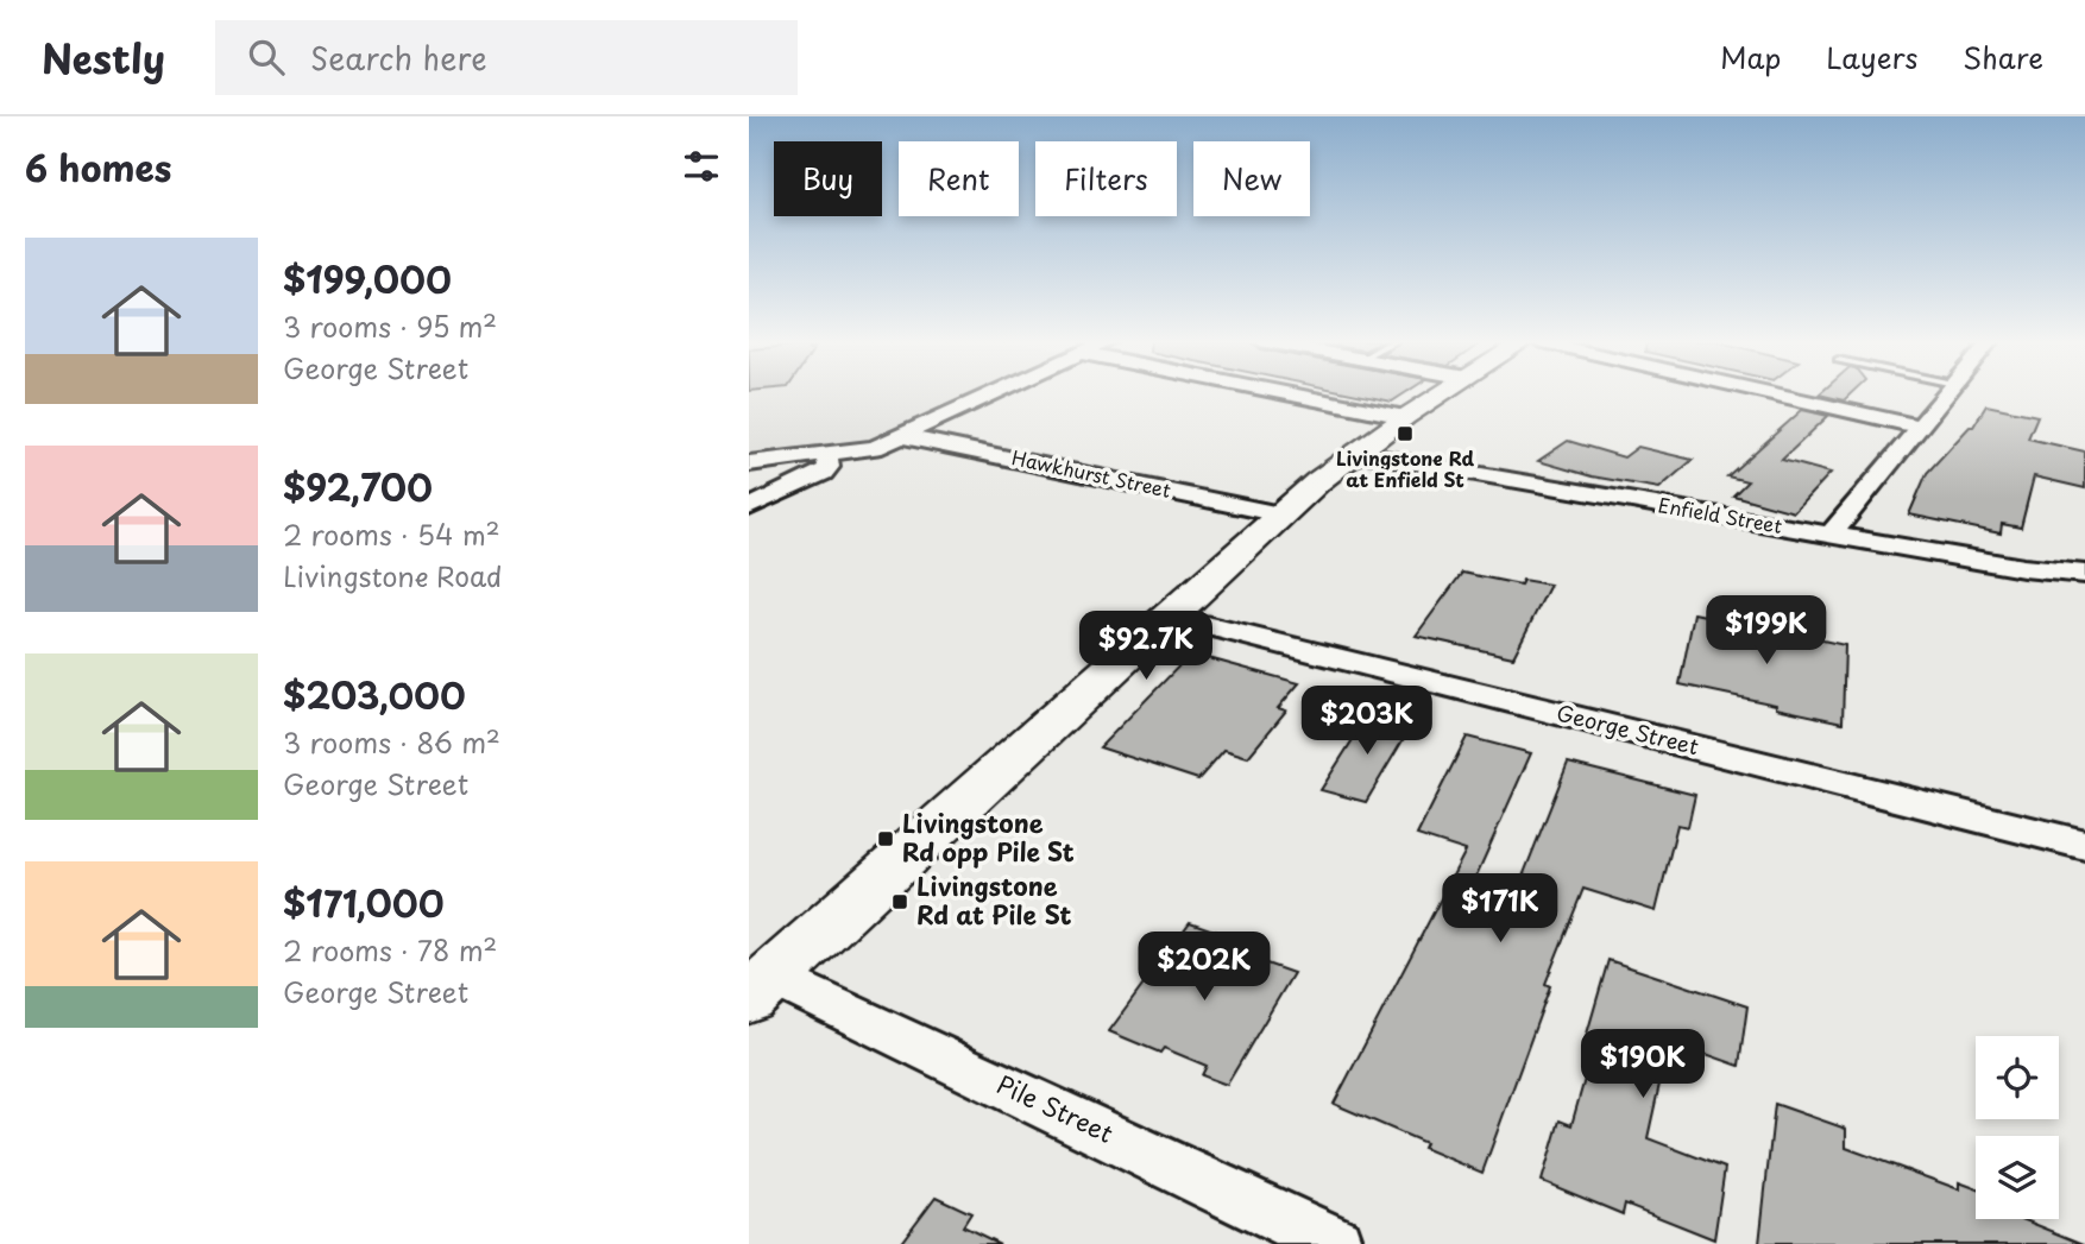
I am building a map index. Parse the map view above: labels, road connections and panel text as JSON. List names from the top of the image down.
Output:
{
  "streets": {
    "street": [
      "Hawkhurst Street",
      "Enfield Street",
      "George Street",
      "Pile Street"
    ]
  },
  "places": {
    "transit": ["Livingstone Rd at Enfield St", "Livingstone Rd opp Pile St", "Livingstone Rd at Pile St"]
  },
  "page": {
    "header": "Nestly",
    "search": "Search here",
    "nav": ["Map", "Layers", "Share"],
    "heading": "6 homes",
    "chip": [
      "Buy",
      "Rent",
      "Filters",
      "New"
    ],
    "list": [
      {
        "name": "$199,000",
        "note": "3 rooms · 95 m² · George Street"
      },
      {
        "name": "$92,700",
        "note": "2 rooms · 54 m² · Livingstone Road"
      },
      {
        "name": "$203,000",
        "note": "3 rooms · 86 m² · George Street"
      },
      {
        "name": "$171,000",
        "note": "2 rooms · 78 m² · George Street"
      }
    ],
    "price": [
      "$199K",
      "$92.7K",
      "$203K",
      "$171K",
      "$202K",
      "$190K"
    ]
  }
}
